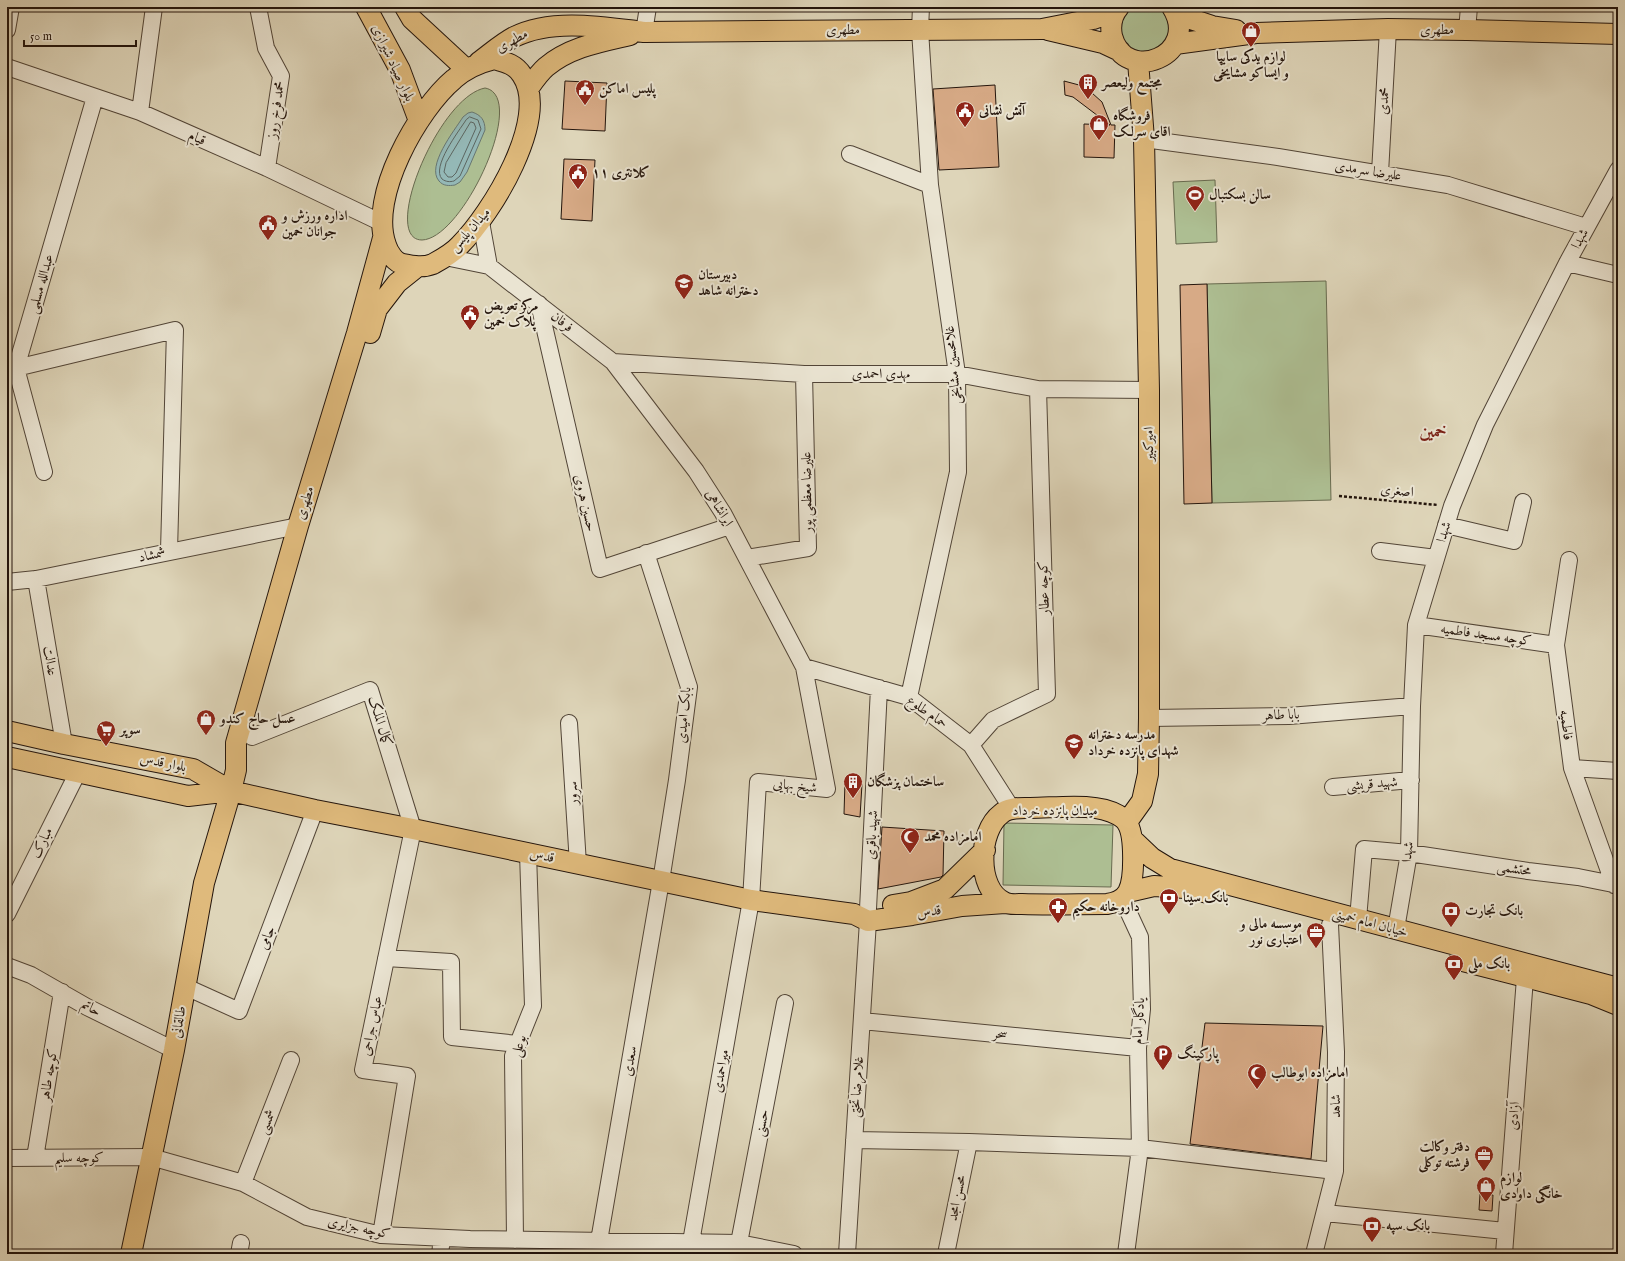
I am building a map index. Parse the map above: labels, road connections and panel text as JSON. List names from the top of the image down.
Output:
{
  "streets": {
    "main road": [
      "مطهری",
      "بلوار صیاد شیرازی",
      "میدان پلیس",
      "امیرکبیر",
      "بلوار قدس",
      "میدان پانزده خرداد",
      "قدس",
      "خیابان امام خمینی",
      "طالقانی"
    ],
    "street": [
      "محمدی",
      "محمد فرخ روز",
      "قیام",
      "علیرضا سرمدی",
      "شهدا",
      "عبدالله مسلمی",
      "فرفان",
      "غلامحسین مشایخی",
      "مهدی احمدی",
      "علیرضا معظمی پور",
      "حسین هروی",
      "ایرانشاهی",
      "شمشاد",
      "کوچه عطار",
      "کوچه مسجد فاطمیه",
      "عدالت",
      "حمام طلوع",
      "بابک امیدی",
      "بابا طاهر",
      "کمال الملک",
      "فاطمیه",
      "شهید قریشی",
      "شیخ بهایی",
      "سرور",
      "شهید باقری",
      "مبارک",
      "محتشمی",
      "جامی",
      "حاتم",
      "یادگار امام",
      "عباس جراحی",
      "سحر",
      "بوعلی",
      "سعدی",
      "میراحمدی",
      "کوچه طاهر",
      "غلامرضا تختی",
      "شاهد",
      "آزادی",
      "شمسی",
      "حسنی",
      "کوچه سلیم",
      "محسن امجد",
      "کوچه جزایری"
    ],
    "path": ["اصغری"]
  },
  "crossings": [
    ["مطهری", "محمدی"],
    ["مطهری", "قیام"],
    ["مطهری", "میدان پلیس"],
    ["مطهری", "غلامحسین مشایخی"],
    ["مطهری", "امیرکبیر"],
    ["مطهری", "شمشاد"],
    ["مطهری", "کمال الملک"],
    ["مطهری", "بلوار قدس"],
    ["مطهری", "قدس"],
    ["مطهری", "طالقانی"],
    ["محمدی", "علیرضا سرمدی"],
    ["محمد فرخ روز", "قیام"],
    ["قیام", "عبدالله مسلمی"],
    ["علیرضا سرمدی", "شهدا"],
    ["علیرضا سرمدی", "امیرکبیر"],
    ["میدان پلیس", "فرفان"],
    ["شهدا", "اصغری"],
    ["شهدا", "کوچه مسجد فاطمیه"],
    ["شهدا", "بابا طاهر"],
    ["شهدا", "شهید قریشی"],
    ["شهدا", "محتشمی"],
    ["شهدا", "خیابان امام خمینی"],
    ["فرفان", "مهدی احمدی"],
    ["فرفان", "حسین هروی"],
    ["فرفان", "ایرانشاهی"],
    ["غلامحسین مشایخی", "مهدی احمدی"],
    ["غلامحسین مشایخی", "حمام طلوع"],
    ["مهدی احمدی", "امیرکبیر"],
    ["مهدی احمدی", "علیرضا معظمی پور"],
    ["مهدی احمدی", "ایرانشاهی"],
    ["مهدی احمدی", "کوچه عطار"],
    ["امیرکبیر", "حمام طلوع"],
    ["امیرکبیر", "بابا طاهر"],
    ["امیرکبیر", "میدان پانزده خرداد"],
    ["امیرکبیر", "قدس"],
    ["امیرکبیر", "خیابان امام خمینی"],
    ["امیرکبیر", "یادگار امام"],
    ["علیرضا معظمی پور", "ایرانشاهی"],
    ["حسین هروی", "ایرانشاهی"],
    ["حسین هروی", "بابک امیدی"],
    ["ایرانشاهی", "حمام طلوع"],
    ["ایرانشاهی", "شیخ بهایی"],
    ["شمشاد", "عدالت"],
    ["کوچه عطار", "حمام طلوع"],
    ["کوچه مسجد فاطمیه", "فاطمیه"],
    ["عدالت", "بلوار قدس"],
    ["حمام طلوع", "شیخ بهایی"],
    ["حمام طلوع", "میدان پانزده خرداد"],
    ["حمام طلوع", "شهید باقری"],
    ["حمام طلوع", "قدس"],
    ["حمام طلوع", "خیابان امام خمینی"],
    ["حمام طلوع", "یادگار امام"],
    ["بابک امیدی", "قدس"],
    ["بابک امیدی", "سعدی"],
    ["کمال الملک", "قدس"],
    ["کمال الملک", "عباس جراحی"],
    ["فاطمیه", "محتشمی"],
    ["بلوار قدس", "مبارک"],
    ["بلوار قدس", "قدس"],
    ["بلوار قدس", "طالقانی"],
    ["شیخ بهایی", "قدس"],
    ["شیخ بهایی", "میراحمدی"],
    ["سرور", "قدس"],
    ["میدان پانزده خرداد", "قدس"],
    ["میدان پانزده خرداد", "خیابان امام خمینی"],
    ["میدان پانزده خرداد", "یادگار امام"],
    ["شهید باقری", "قدس"],
    ["شهید باقری", "غلامرضا تختی"],
    ["قدس", "خیابان امام خمینی"],
    ["قدس", "جامی"],
    ["قدس", "یادگار امام"],
    ["قدس", "طالقانی"],
    ["قدس", "عباس جراحی"],
    ["قدس", "بوعلی"],
    ["قدس", "سعدی"],
    ["قدس", "میراحمدی"],
    ["قدس", "غلامرضا تختی"],
    ["محتشمی", "خیابان امام خمینی"],
    ["خیابان امام خمینی", "یادگار امام"],
    ["خیابان امام خمینی", "شاهد"],
    ["خیابان امام خمینی", "آزادی"],
    ["جامی", "طالقانی"],
    ["حاتم", "طالقانی"],
    ["حاتم", "کوچه طاهر"],
    ["یادگار امام", "سحر"],
    ["طالقانی", "کوچه سلیم"],
    ["طالقانی", "کوچه جزایری"],
    ["عباس جراحی", "کوچه جزایری"],
    ["سحر", "غلامرضا تختی"],
    ["بوعلی", "کوچه جزایری"],
    ["سعدی", "کوچه جزایری"],
    ["میراحمدی", "کوچه جزایری"],
    ["کوچه طاهر", "کوچه سلیم"],
    ["شمسی", "کوچه جزایری"],
    ["حسنی", "کوچه جزایری"],
    ["کوچه سلیم", "کوچه جزایری"]
  ],
  "districts": ["خمین"],
  "places": {
    "shop": [
      "لوازم یدکی سایپا و ایساکو مشایخی",
      "فروشگاه اقای سرلک",
      "عسل حاج کندو",
      "لوازم خانگی داودی"
    ],
    "building": ["مجتمع ولیعصر", "ساختمان پزشگان"],
    "public building": [
      "پلیس اماکن",
      "آتش نشانی",
      "کلانتری ۱۱",
      "اداره ورزش و جوانان خمین",
      "مرکز تعویض پلاک خمین"
    ],
    "sports": ["سالن بسکتبال"],
    "school or university": ["دبیرستان دخترانه شاهد", "مدرسه دخترانه شهدای پانزده خرداد"],
    "supermarket": ["سوپر"],
    "mosque": ["امامزاده محمد", "امامزاده ابوطالب"],
    "bank": [
      "بانک سینا",
      "بانک تجارت",
      "بانک ملی",
      "بانک سپه"
    ],
    "pharmacy": ["داروخانه حکیم"],
    "office": ["موسسه مالی و اعتباری نور", "دفتر وکالت فرشته توکلی"],
    "parking": ["پارکینگ"]
  },
  "scale_bar": "50 m"
}
